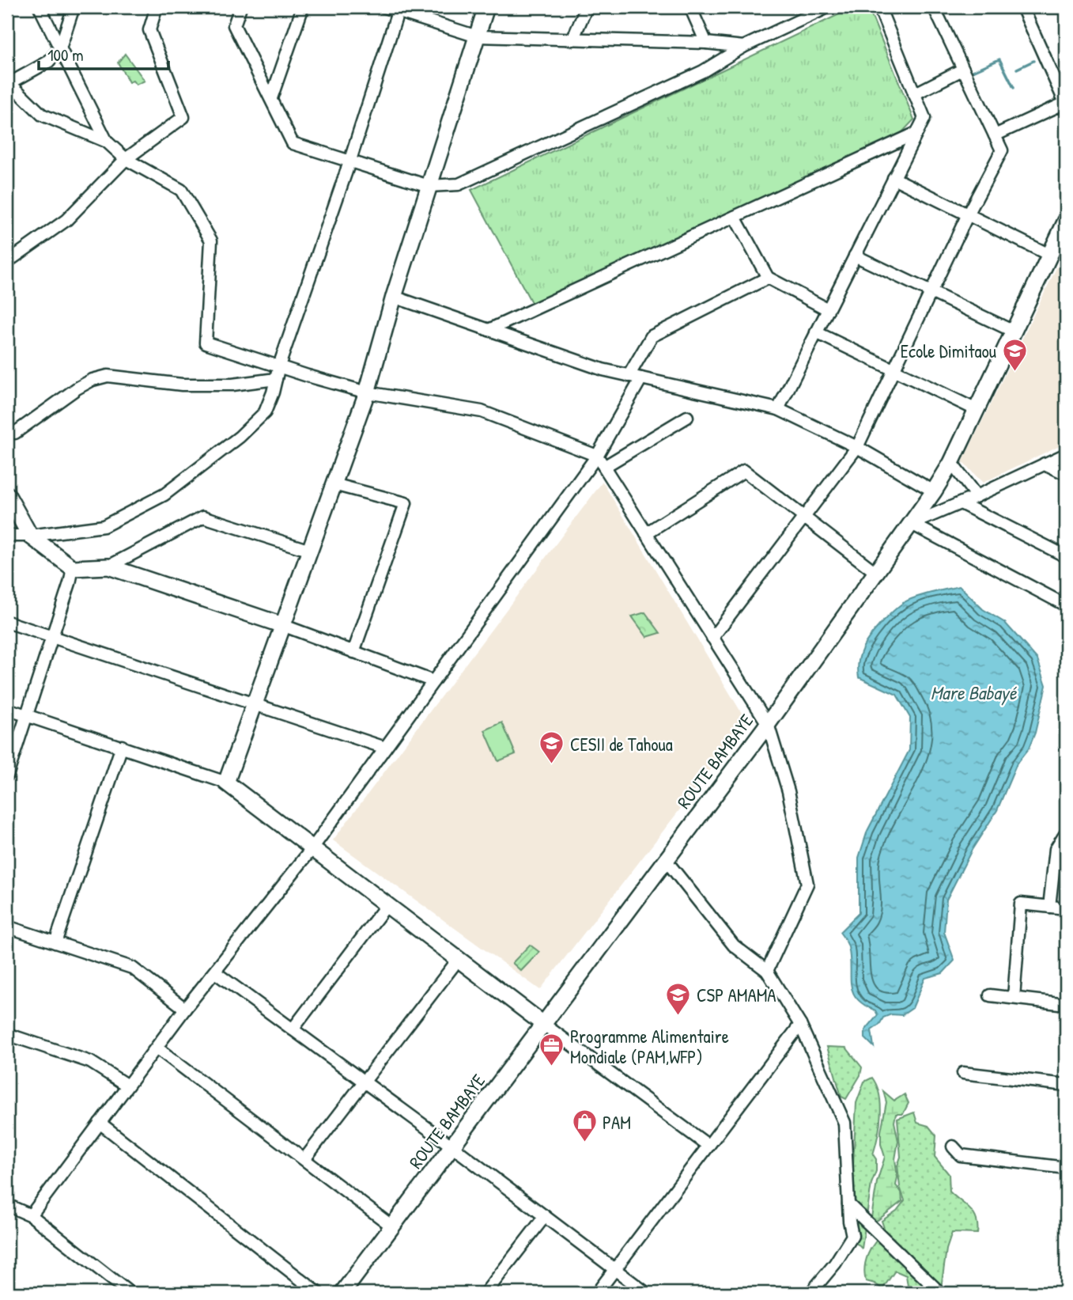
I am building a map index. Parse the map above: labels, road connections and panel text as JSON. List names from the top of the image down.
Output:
{
  "streets": {
    "street": ["ROUTE BAMBAYE"]
  },
  "water": ["Mare Babayé"],
  "places": {
    "school or university": ["Ecole Dimitaou", "CESII de Tahoua", "CSP AMAMA"],
    "office": ["Programme Alimentaire Mondiale (PAM,WFP)"],
    "shop": ["PAM"]
  },
  "scale_bar": "100 m"
}
